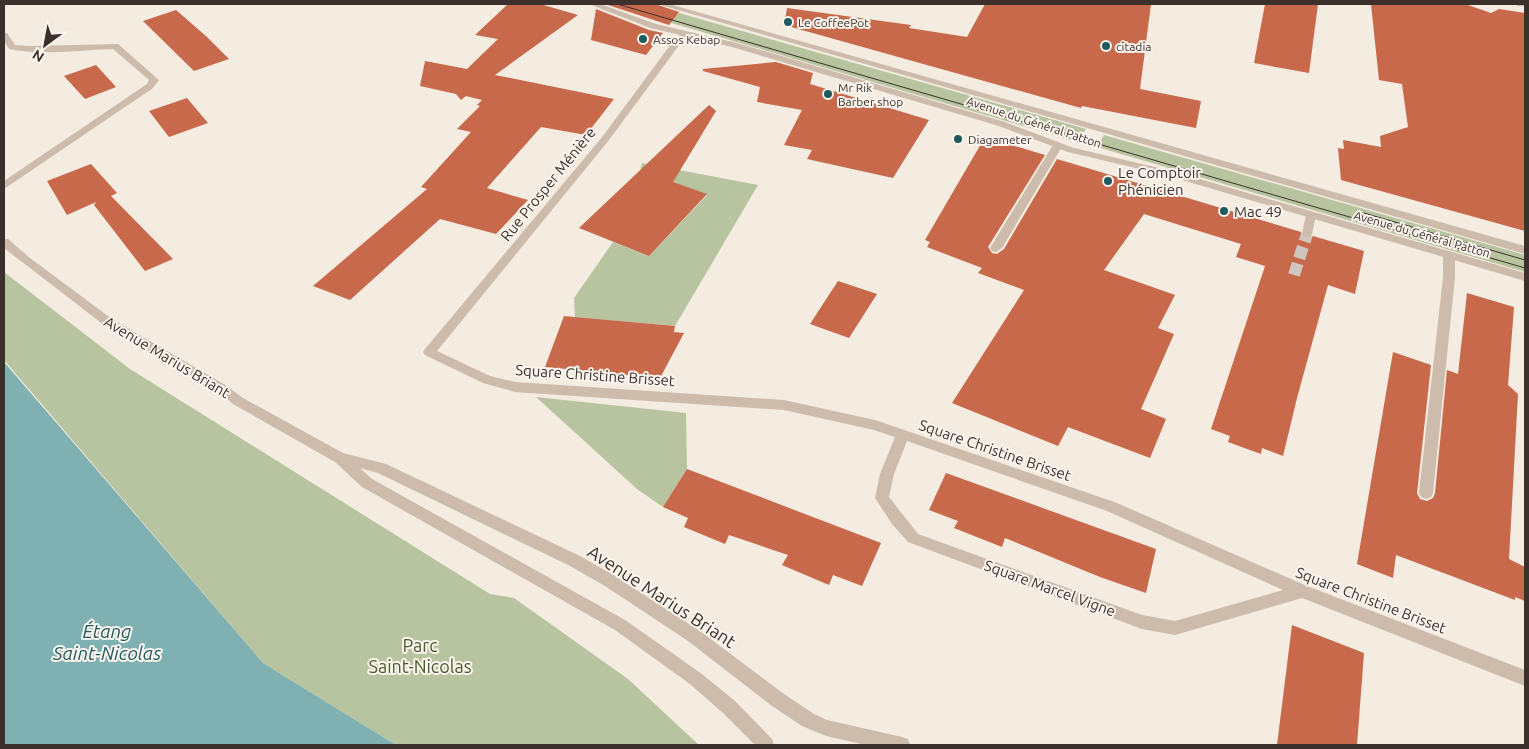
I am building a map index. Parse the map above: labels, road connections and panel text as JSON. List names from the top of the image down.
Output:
{
  "streets": {
    "street": [
      "Avenue du Général Patton",
      "Rue Prosper Ménière",
      "Avenue Marius Briant",
      "Square Christine Brisset",
      "Square Marcel Vigne"
    ]
  },
  "crossings": [
    ["Avenue du Général Patton", "Rue Prosper Ménière"],
    ["Rue Prosper Ménière", "Square Christine Brisset"],
    ["Square Christine Brisset", "Square Marcel Vigne"]
  ],
  "water": ["Étang Saint-Nicolas"],
  "parks": ["Parc Saint-Nicolas"],
  "places": [
    "Le CoffeePot",
    "Assos Kebap",
    "citadia",
    "Mr Rik Barber shop",
    "Diagameter",
    "Le Comptoir Phénicien",
    "Mac 49"
  ],
  "north": "bottom left"
}
